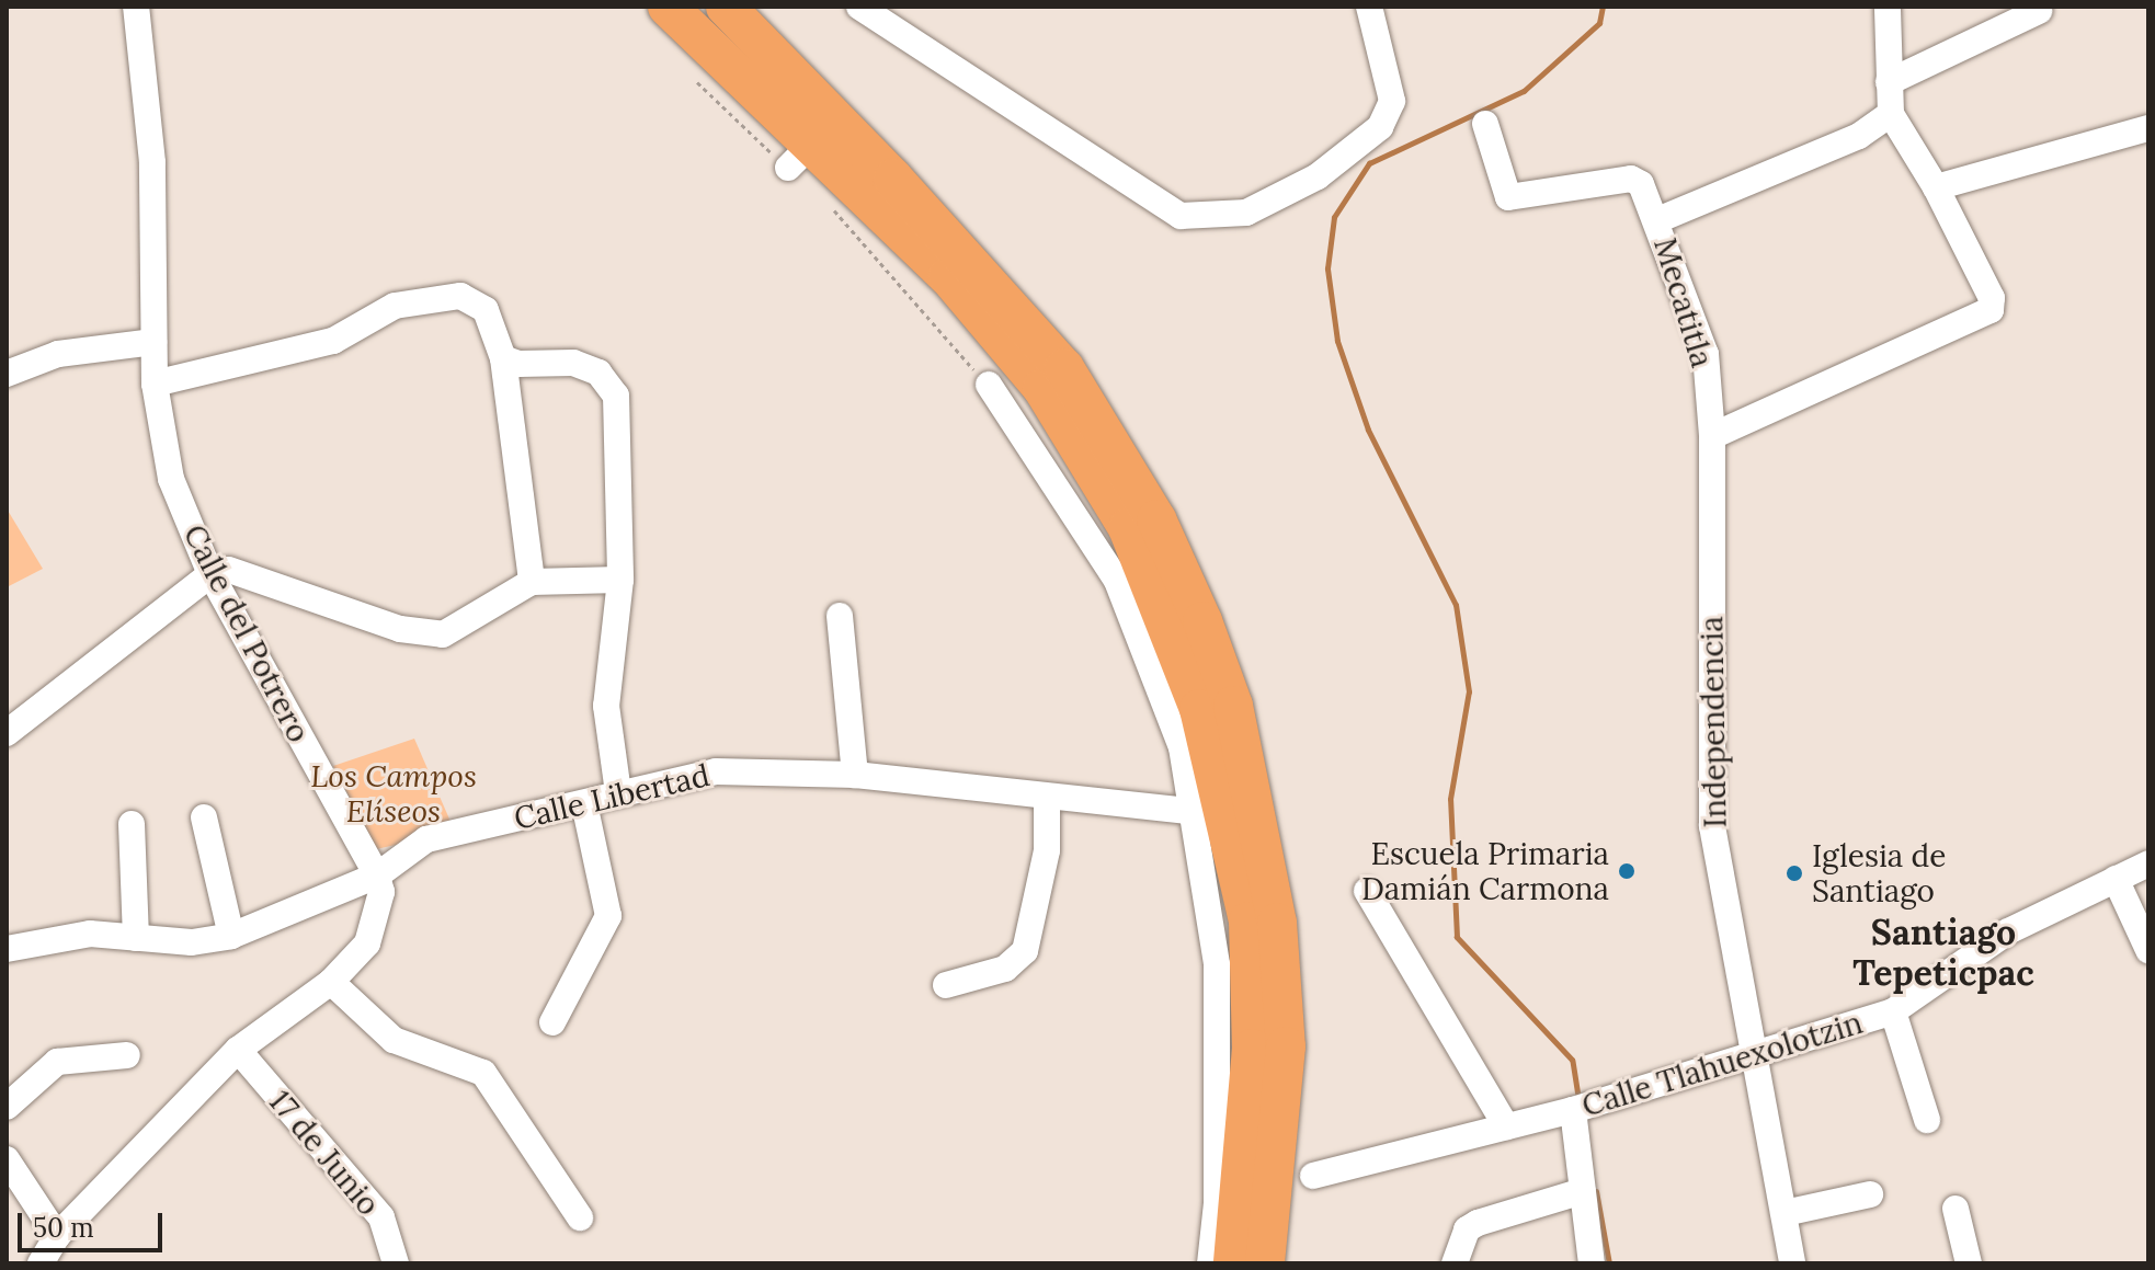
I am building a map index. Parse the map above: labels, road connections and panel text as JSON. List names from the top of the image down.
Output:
{
  "streets": {
    "street": [
      "Mecatitla",
      "Calle del Potrero",
      "Independencia",
      "Calle Libertad",
      "Calle Tlahuexolotzin",
      "17 de Junio"
    ]
  },
  "crossings": [
    ["Mecatitla", "Independencia"],
    ["Calle del Potrero", "Calle Libertad"],
    ["Calle del Potrero", "17 de Junio"],
    ["Independencia", "Calle Tlahuexolotzin"]
  ],
  "districts": ["Santiago Tepeticpac"],
  "parks": ["Los Campos Elíseos"],
  "places": ["Escuela Primaria Damián Carmona", "Iglesia de Santiago"],
  "scale_bar": "50 m"
}
